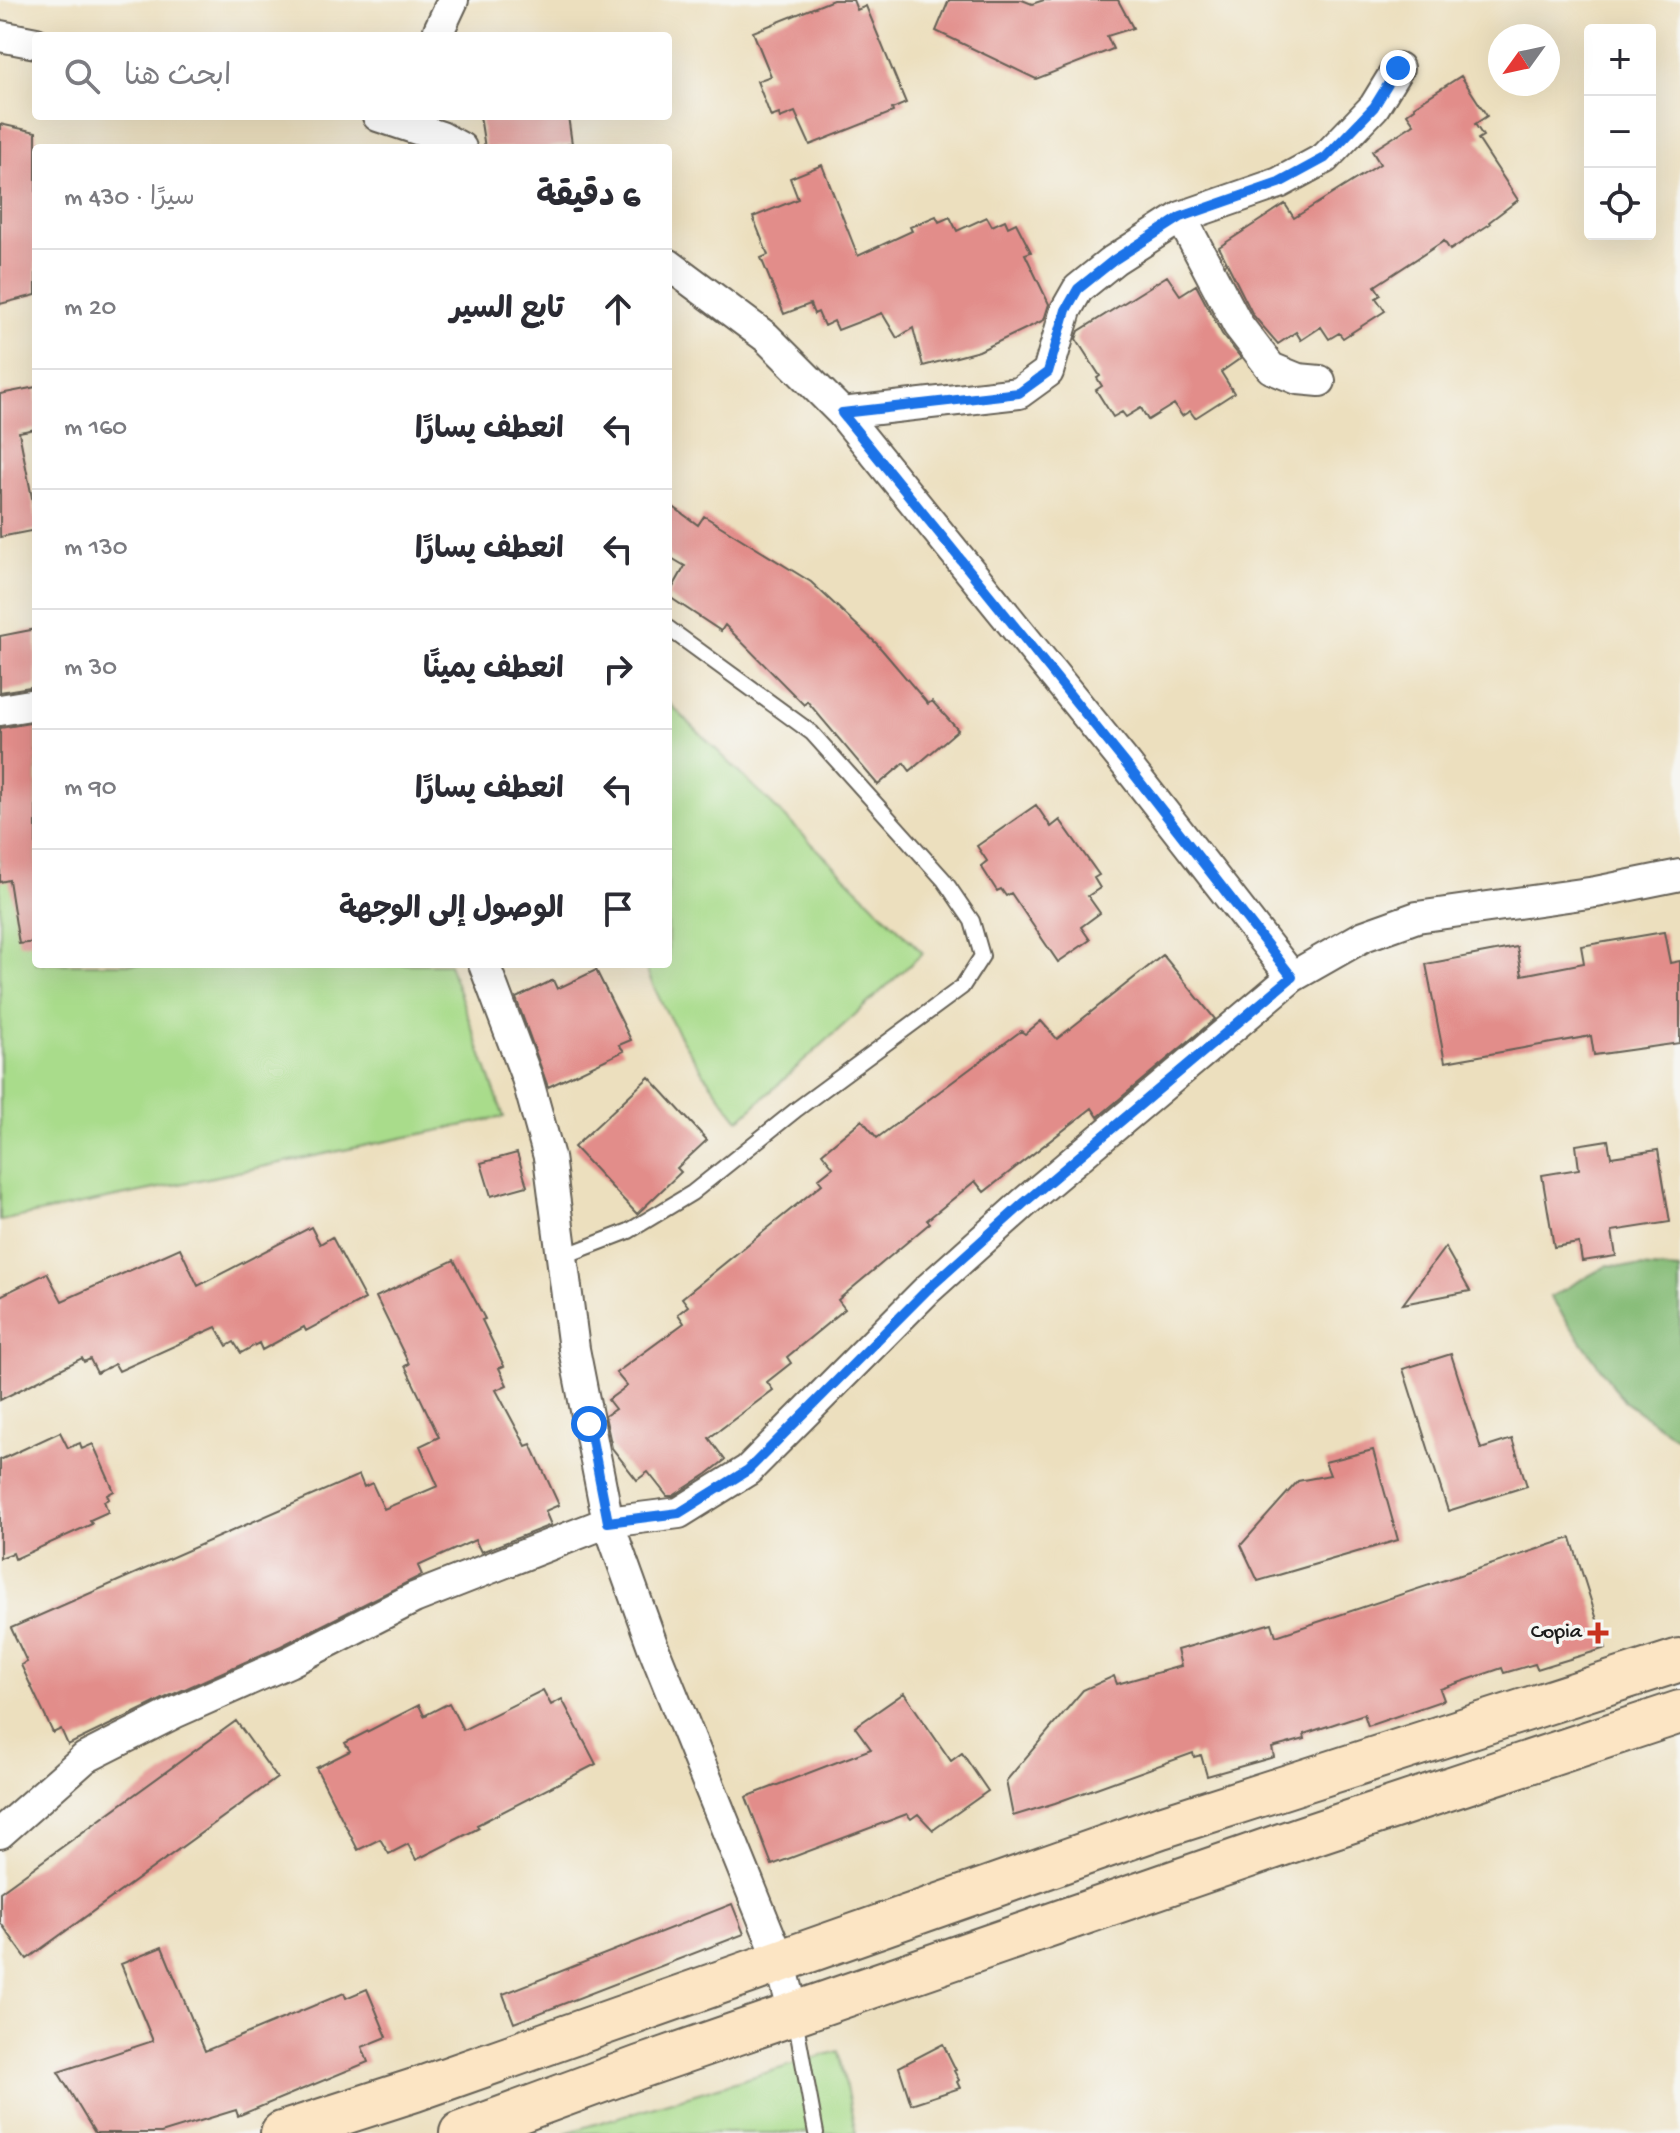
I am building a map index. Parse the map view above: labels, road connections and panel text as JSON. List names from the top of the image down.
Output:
{
  "places": {
    "health": ["Copia"]
  },
  "north": "bottom left",
  "page": {
    "map_buttons": ["+", "−"],
    "search": "ابحث هنا",
    "heading": ["6 دقيقة", "سيرًا · 430 m"],
    "list": [
      ["تابع السير", "20 m"],
      ["انعطف يسارًا", "160 m"],
      ["انعطف يسارًا", "130 m"],
      ["انعطف يمينًا", "30 m"],
      ["انعطف يسارًا", "90 m"],
      "الوصول إلى الوجهة"
    ]
  }
}
